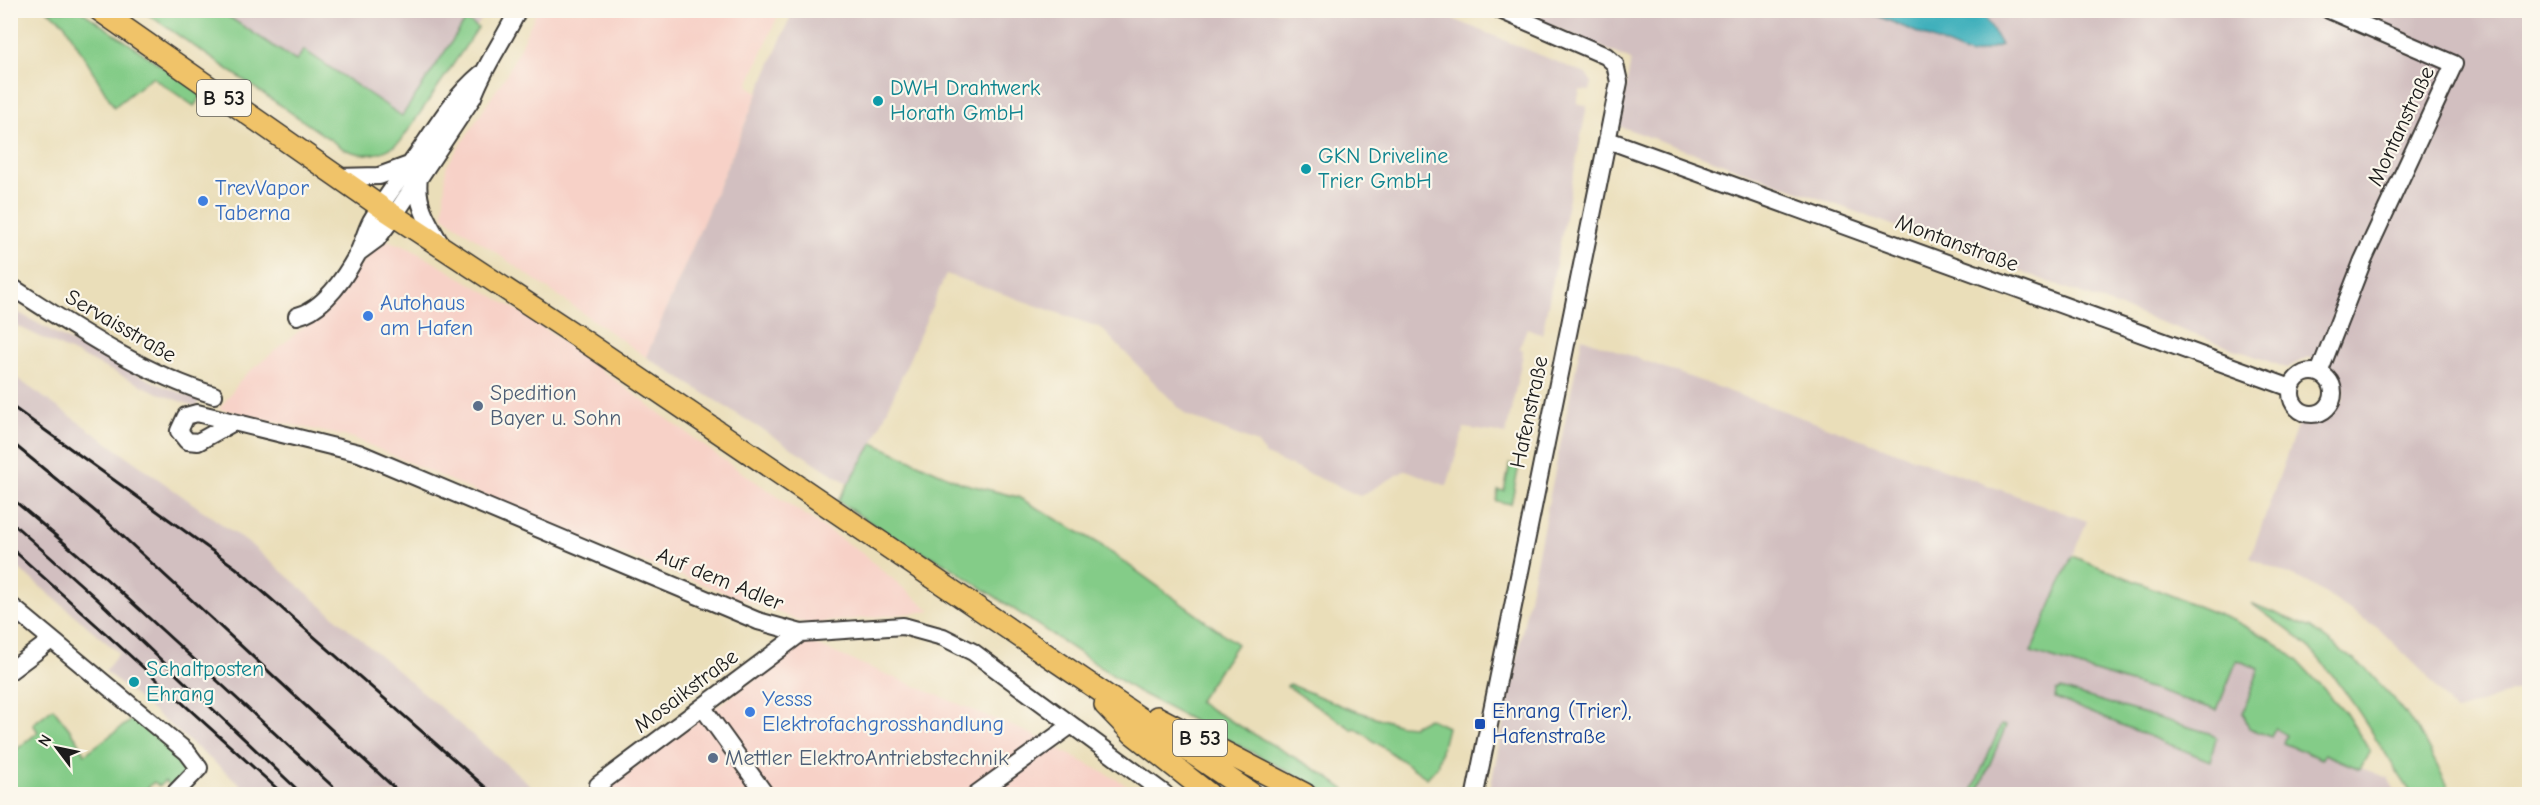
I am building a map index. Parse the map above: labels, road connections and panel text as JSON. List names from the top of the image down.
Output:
{
  "streets": {
    "main road": ["B 53"],
    "street": [
      "Montanstraße",
      "Servaisstraße",
      "Hafenstraße",
      "Auf dem Adler",
      "Mosaikstraße"
    ]
  },
  "crossings": [
    ["Montanstraße", "Hafenstraße"],
    ["Auf dem Adler", "Mosaikstraße"]
  ],
  "places": {
    "other": [
      "DWH Drahtwerk Horath GmbH",
      "GKN Driveline Trier GmbH",
      "TrevVapor Taberna",
      "Autohaus am Hafen",
      "Spedition Bayer u. Sohn",
      "Schaltposten Ehrang",
      "Yesss Elektrofachgrosshandlung",
      "Mettler ElektroAntriebstechnik"
    ],
    "transit": ["Ehrang (Trier), Hafenstraße"]
  },
  "north": "top left"
}
